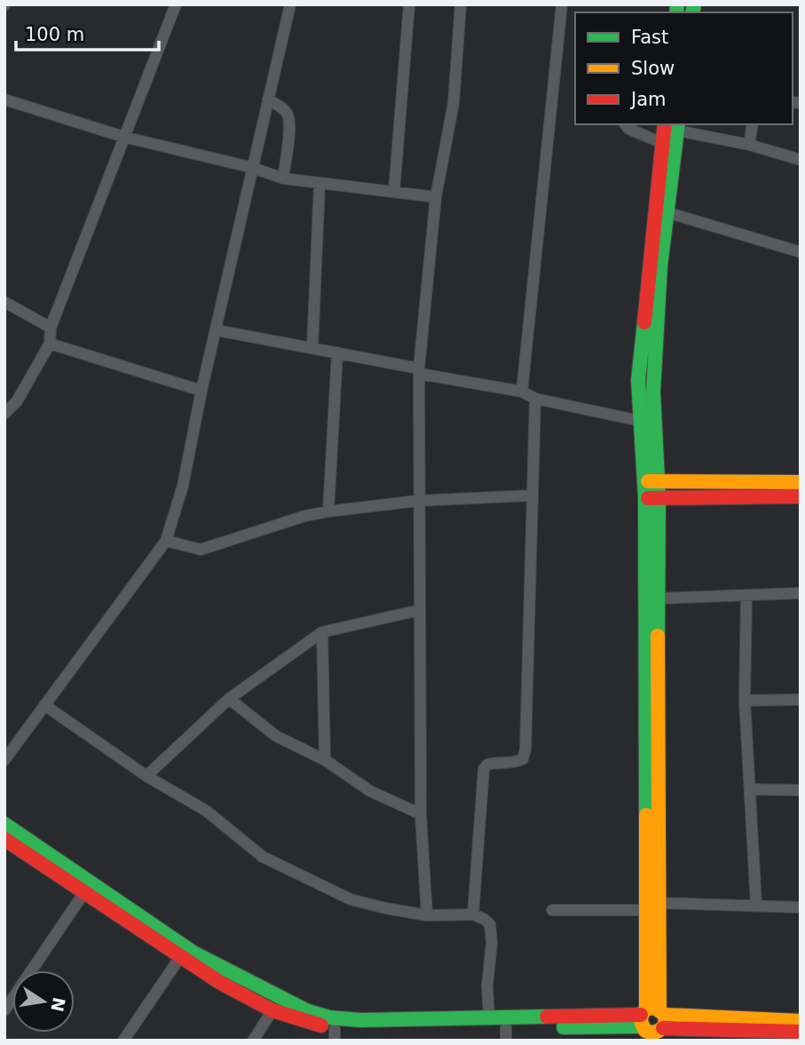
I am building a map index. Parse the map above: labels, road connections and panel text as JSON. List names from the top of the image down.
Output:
{
  "legend": ["Fast", "Slow", "Jam"],
  "scale_bar": "100 m",
  "north": "right"
}
